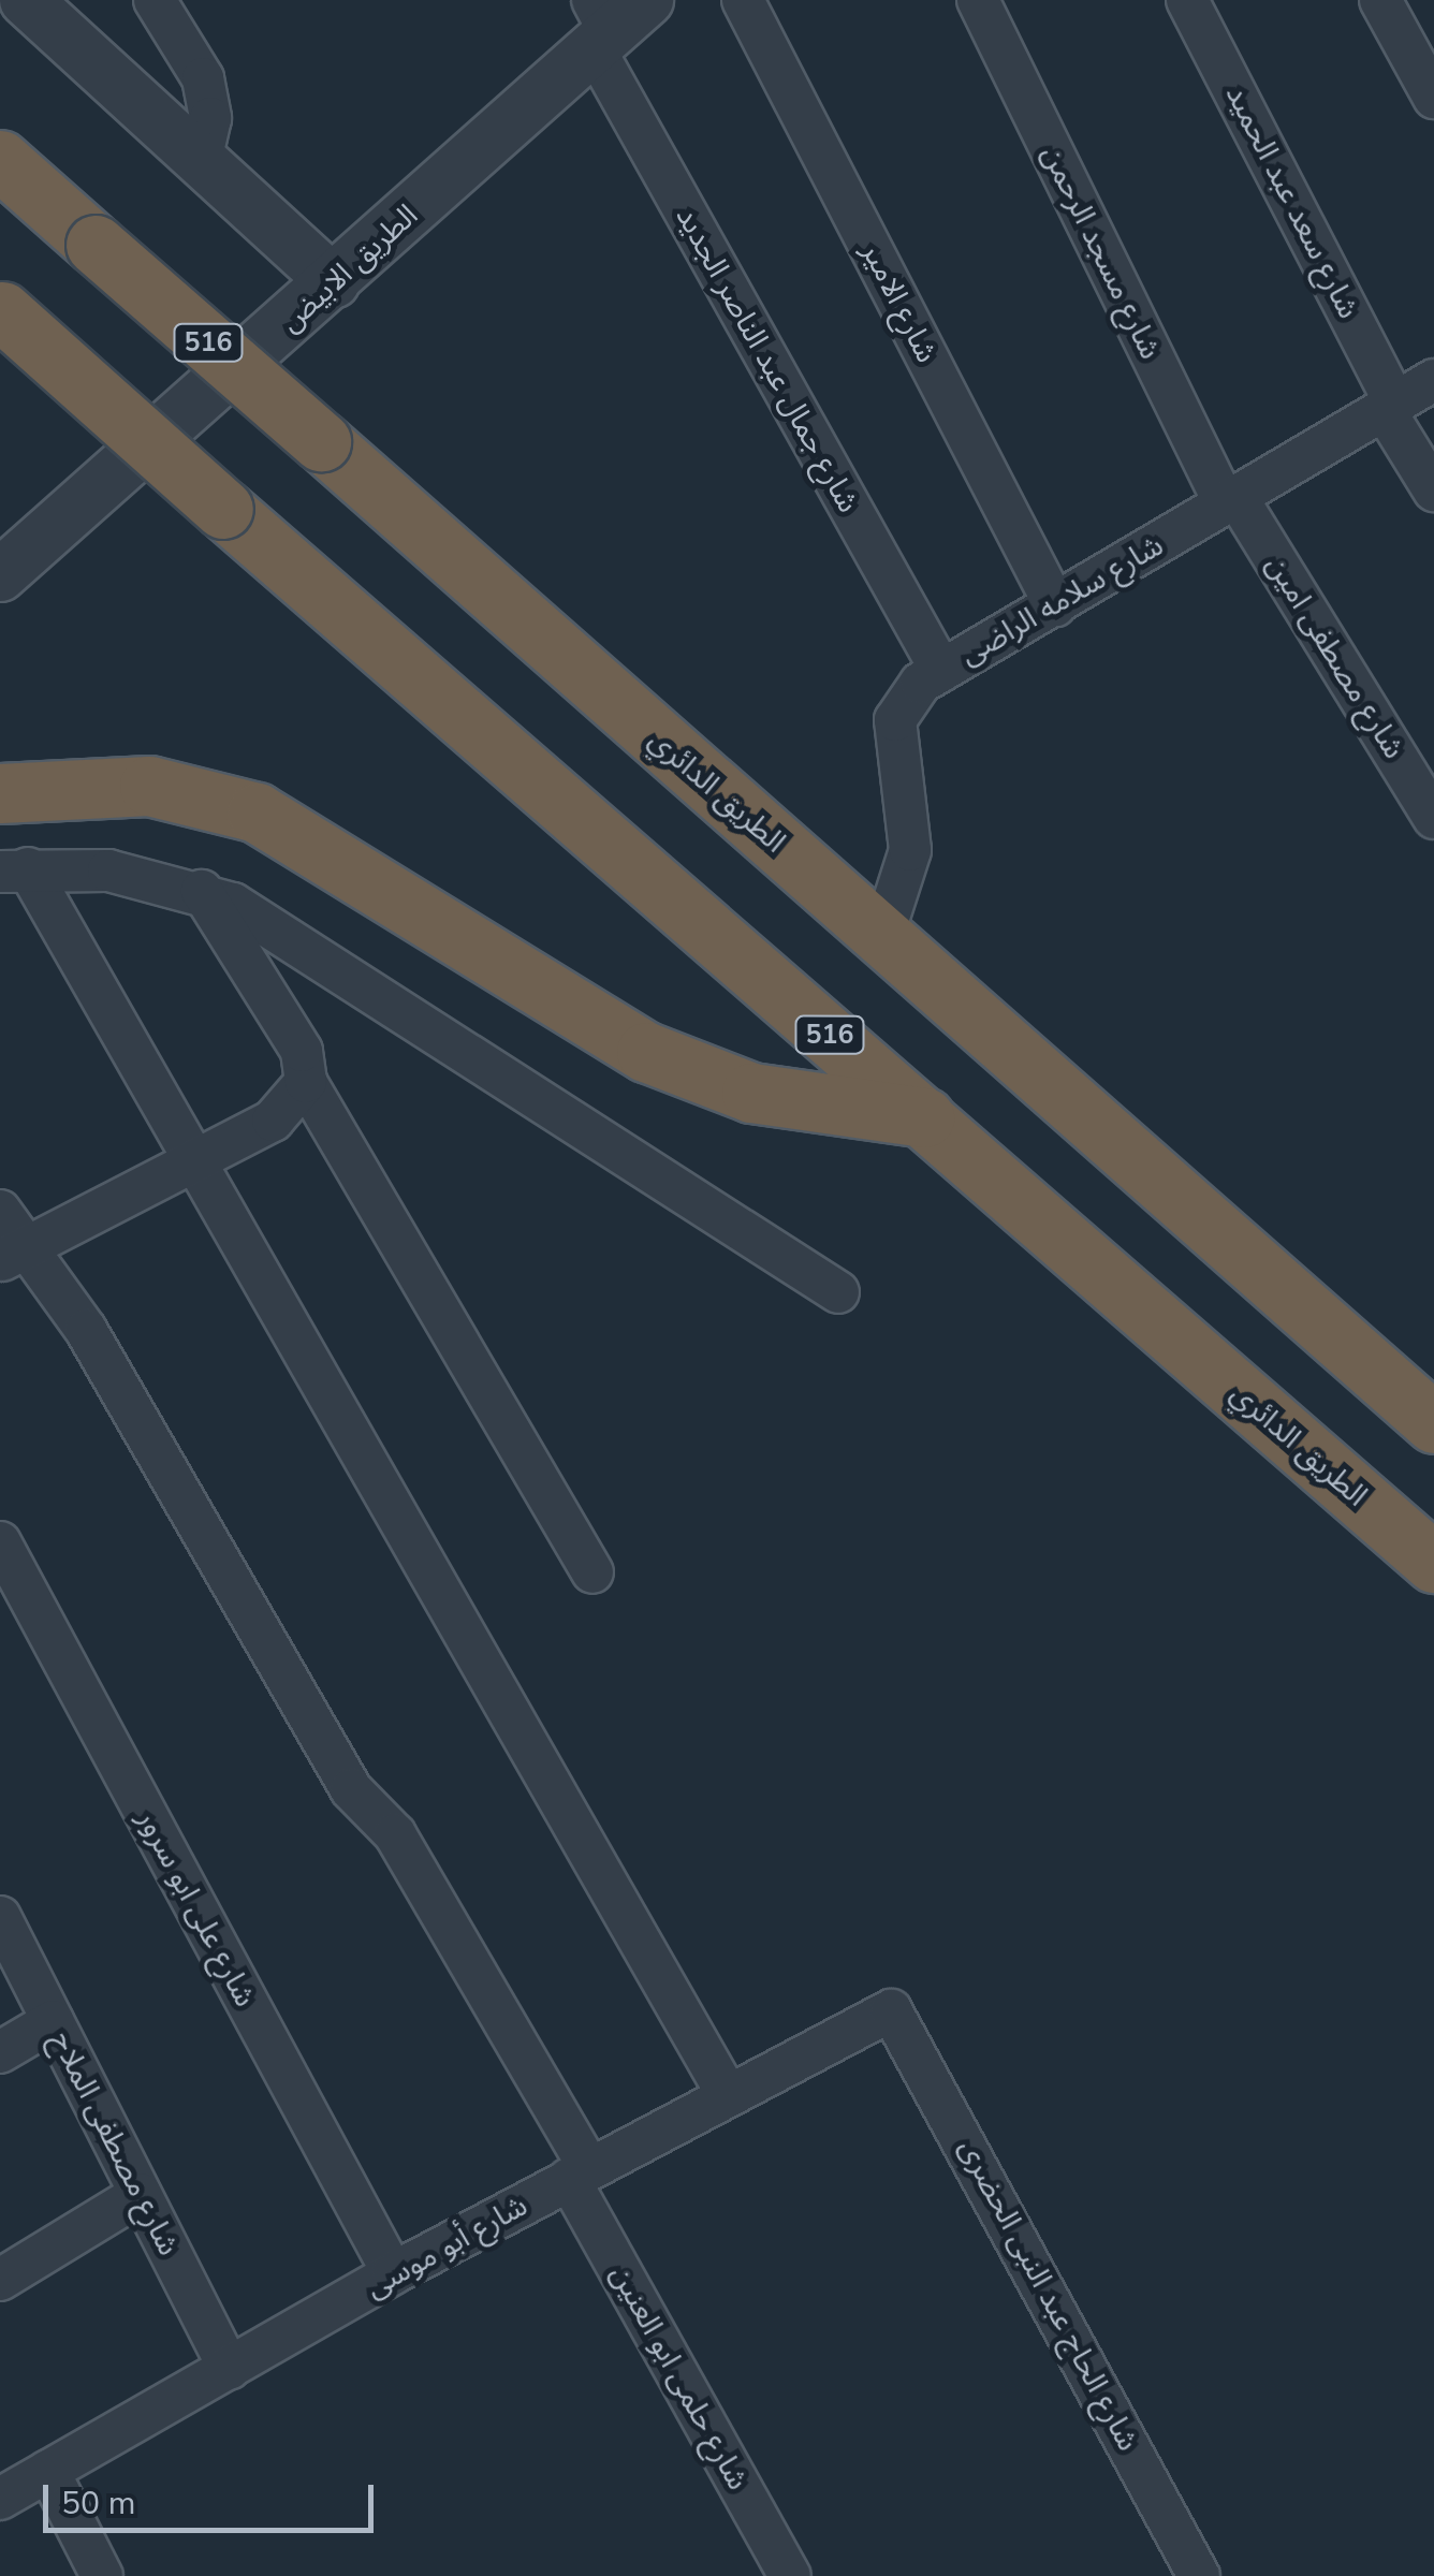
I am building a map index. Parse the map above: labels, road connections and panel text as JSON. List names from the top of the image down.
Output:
{
  "streets": {
    "highway": ["516", "الطريق الدائري"],
    "street": [
      "شارع سعد عبد الحميد",
      "شارع مسجد الرحمن",
      "الطريق الابيض",
      "شارع الامير",
      "شارع جمال عبد الناصر الجديد",
      "شارع سلامه الراضى",
      "شارع مصطفى امين",
      "شارع على ابو سرور",
      "شارع مصطفى الملاح",
      "شارع أبو موسى",
      "شارع الحاج عبد النبى الحضرى",
      "شارع حلمى ابو العنين"
    ]
  },
  "crossings": [
    ["شارع سعد عبد الحميد", "شارع سلامه الراضى"],
    ["شارع مسجد الرحمن", "شارع سلامه الراضى"],
    ["شارع مسجد الرحمن", "شارع مصطفى امين"],
    ["الطريق الابيض", "شارع جمال عبد الناصر الجديد"],
    ["شارع الامير", "شارع سلامه الراضى"],
    ["شارع جمال عبد الناصر الجديد", "شارع سلامه الراضى"],
    ["شارع سلامه الراضى", "شارع مصطفى امين"],
    ["شارع سلامه الراضى", "الطريق الدائري"],
    ["شارع على ابو سرور", "شارع أبو موسى"],
    ["شارع مصطفى الملاح", "شارع أبو موسى"],
    ["شارع أبو موسى", "شارع الحاج عبد النبى الحضرى"],
    ["شارع أبو موسى", "شارع حلمى ابو العنين"]
  ],
  "scale_bar": "50 m"
}
